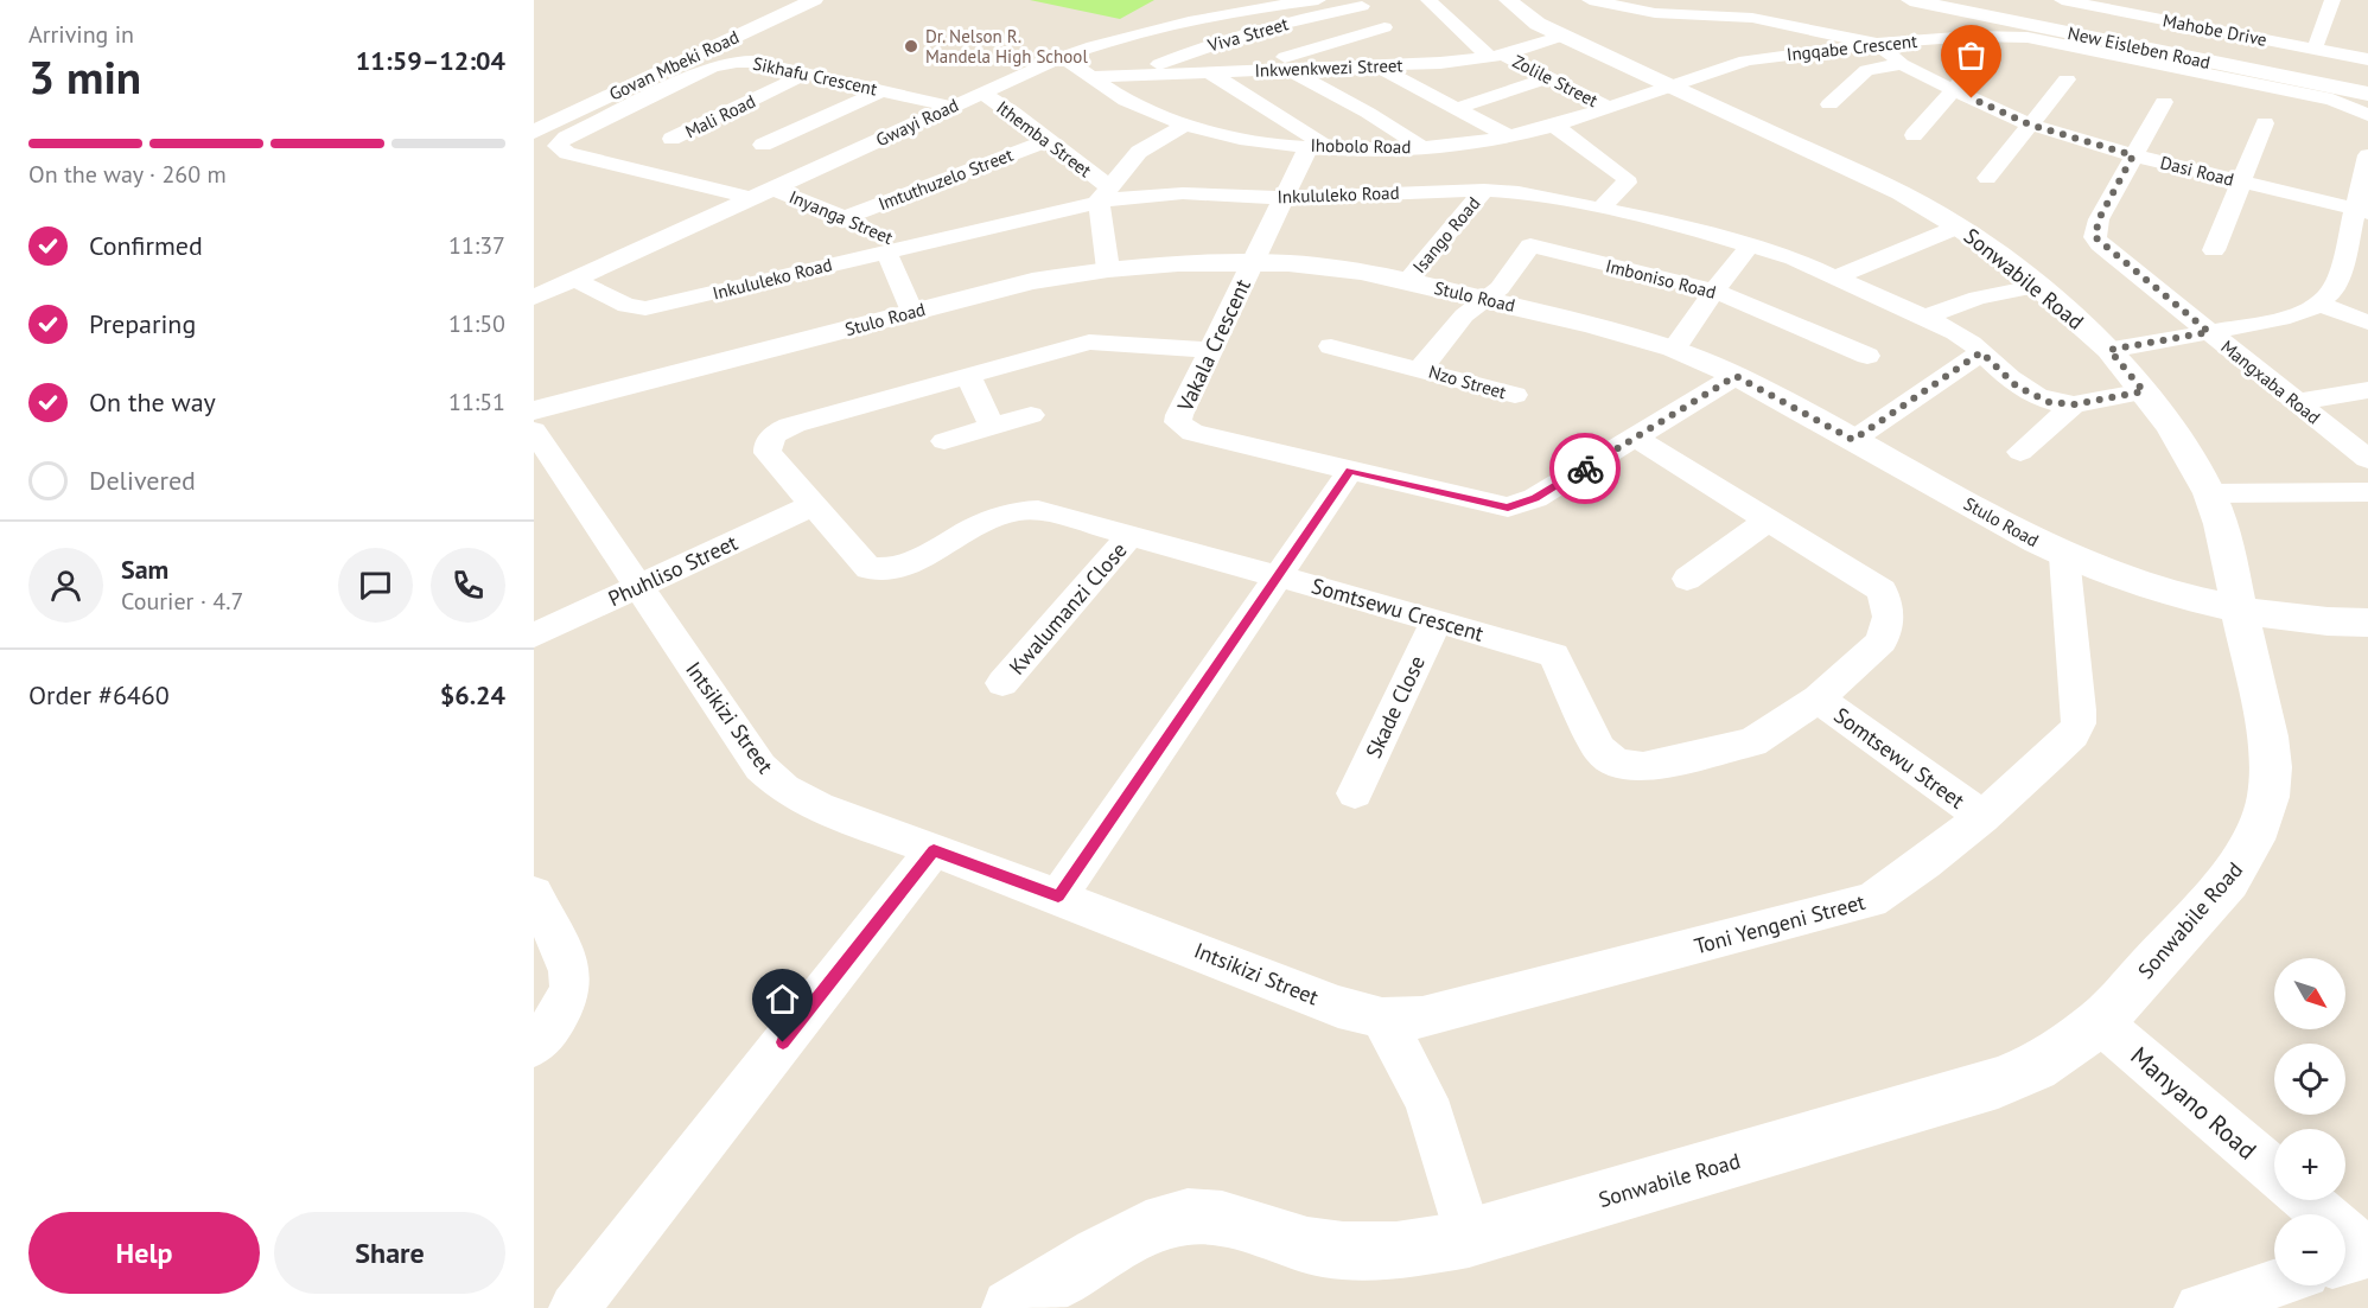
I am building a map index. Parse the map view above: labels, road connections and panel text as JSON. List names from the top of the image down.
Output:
{
  "streets": {
    "street": [
      "Mahobe Drive",
      "Viva Street",
      "Ingqabe Crescent",
      "New Eisleben Road",
      "Govan Mbeki Road",
      "Inkwenkwezi Street",
      "Sikhafu Crescent",
      "Zolile Street",
      "Mali Road",
      "Gwayi Road",
      "Ithemba Street",
      "Ihobolo Road",
      "Dasi Road",
      "Imtuthuzelo Street",
      "Inkululeko Road",
      "Inyanga Street",
      "Isango Road",
      "Imboniso Road",
      "Sonwabile Road",
      "Stulo Road",
      "Vakala Crescent",
      "Nzo Street",
      "Mangxaba Road",
      "Phuhliso Street",
      "Kwalumanzi Close",
      "Somtsewu Crescent",
      "Skade Close",
      "Intsikizi Street",
      "Somtsewu Street",
      "Toni Yengeni Street",
      "Manyano Road"
    ]
  },
  "crossings": [
    ["Viva Street", "Inkwenkwezi Street"],
    ["Ingqabe Crescent", "Ihobolo Road"],
    ["Ingqabe Crescent", "Dasi Road"],
    ["Ingqabe Crescent", "Sonwabile Road"],
    ["Inkwenkwezi Street", "Zolile Street"],
    ["Inkwenkwezi Street", "Ihobolo Road"],
    ["Inkwenkwezi Street", "Sonwabile Road"],
    ["Sikhafu Crescent", "Mali Road"],
    ["Sikhafu Crescent", "Gwayi Road"],
    ["Zolile Street", "Ihobolo Road"],
    ["Gwayi Road", "Ithemba Street"],
    ["Gwayi Road", "Ihobolo Road"],
    ["Gwayi Road", "Inkululeko Road"],
    ["Gwayi Road", "Inyanga Street"],
    ["Ithemba Street", "Ihobolo Road"],
    ["Ithemba Street", "Imtuthuzelo Street"],
    ["Ithemba Street", "Inkululeko Road"],
    ["Ithemba Street", "Stulo Road"],
    ["Ihobolo Road", "Sonwabile Road"],
    ["Ihobolo Road", "Vakala Crescent"],
    ["Dasi Road", "Mangxaba Road"],
    ["Imtuthuzelo Street", "Inyanga Street"],
    ["Inkululeko Road", "Inyanga Street"],
    ["Inkululeko Road", "Isango Road"],
    ["Inkululeko Road", "Vakala Crescent"],
    ["Inyanga Street", "Stulo Road"],
    ["Isango Road", "Stulo Road"],
    ["Imboniso Road", "Nzo Street"],
    ["Sonwabile Road", "Stulo Road"],
    ["Sonwabile Road", "Manyano Road"],
    ["Stulo Road", "Vakala Crescent"],
    ["Stulo Road", "Nzo Street"],
    ["Stulo Road", "Toni Yengeni Street"],
    ["Vakala Crescent", "Somtsewu Crescent"],
    ["Phuhliso Street", "Somtsewu Crescent"],
    ["Phuhliso Street", "Intsikizi Street"],
    ["Kwalumanzi Close", "Somtsewu Crescent"],
    ["Somtsewu Crescent", "Skade Close"],
    ["Somtsewu Crescent", "Somtsewu Street"],
    ["Intsikizi Street", "Toni Yengeni Street"],
    ["Somtsewu Street", "Toni Yengeni Street"]
  ],
  "places": ["Dr. Nelson R. Mandela High School"],
  "north": "bottom right",
  "page": {
    "heading": ["3 min", "Arriving in", "11:59–12:04"],
    "panel": [
      "Sam",
      "Courier · 4.7",
      "Order #6460",
      "$6.24"
    ],
    "bar": "On the way · 260 m",
    "list": [
      ["Confirmed", "11:37"],
      ["Preparing", "11:50"],
      ["On the way", "11:51"],
      "Delivered"
    ],
    "map_buttons": ["+", "−"],
    "buttons": ["Help", "Share"]
  }
}
